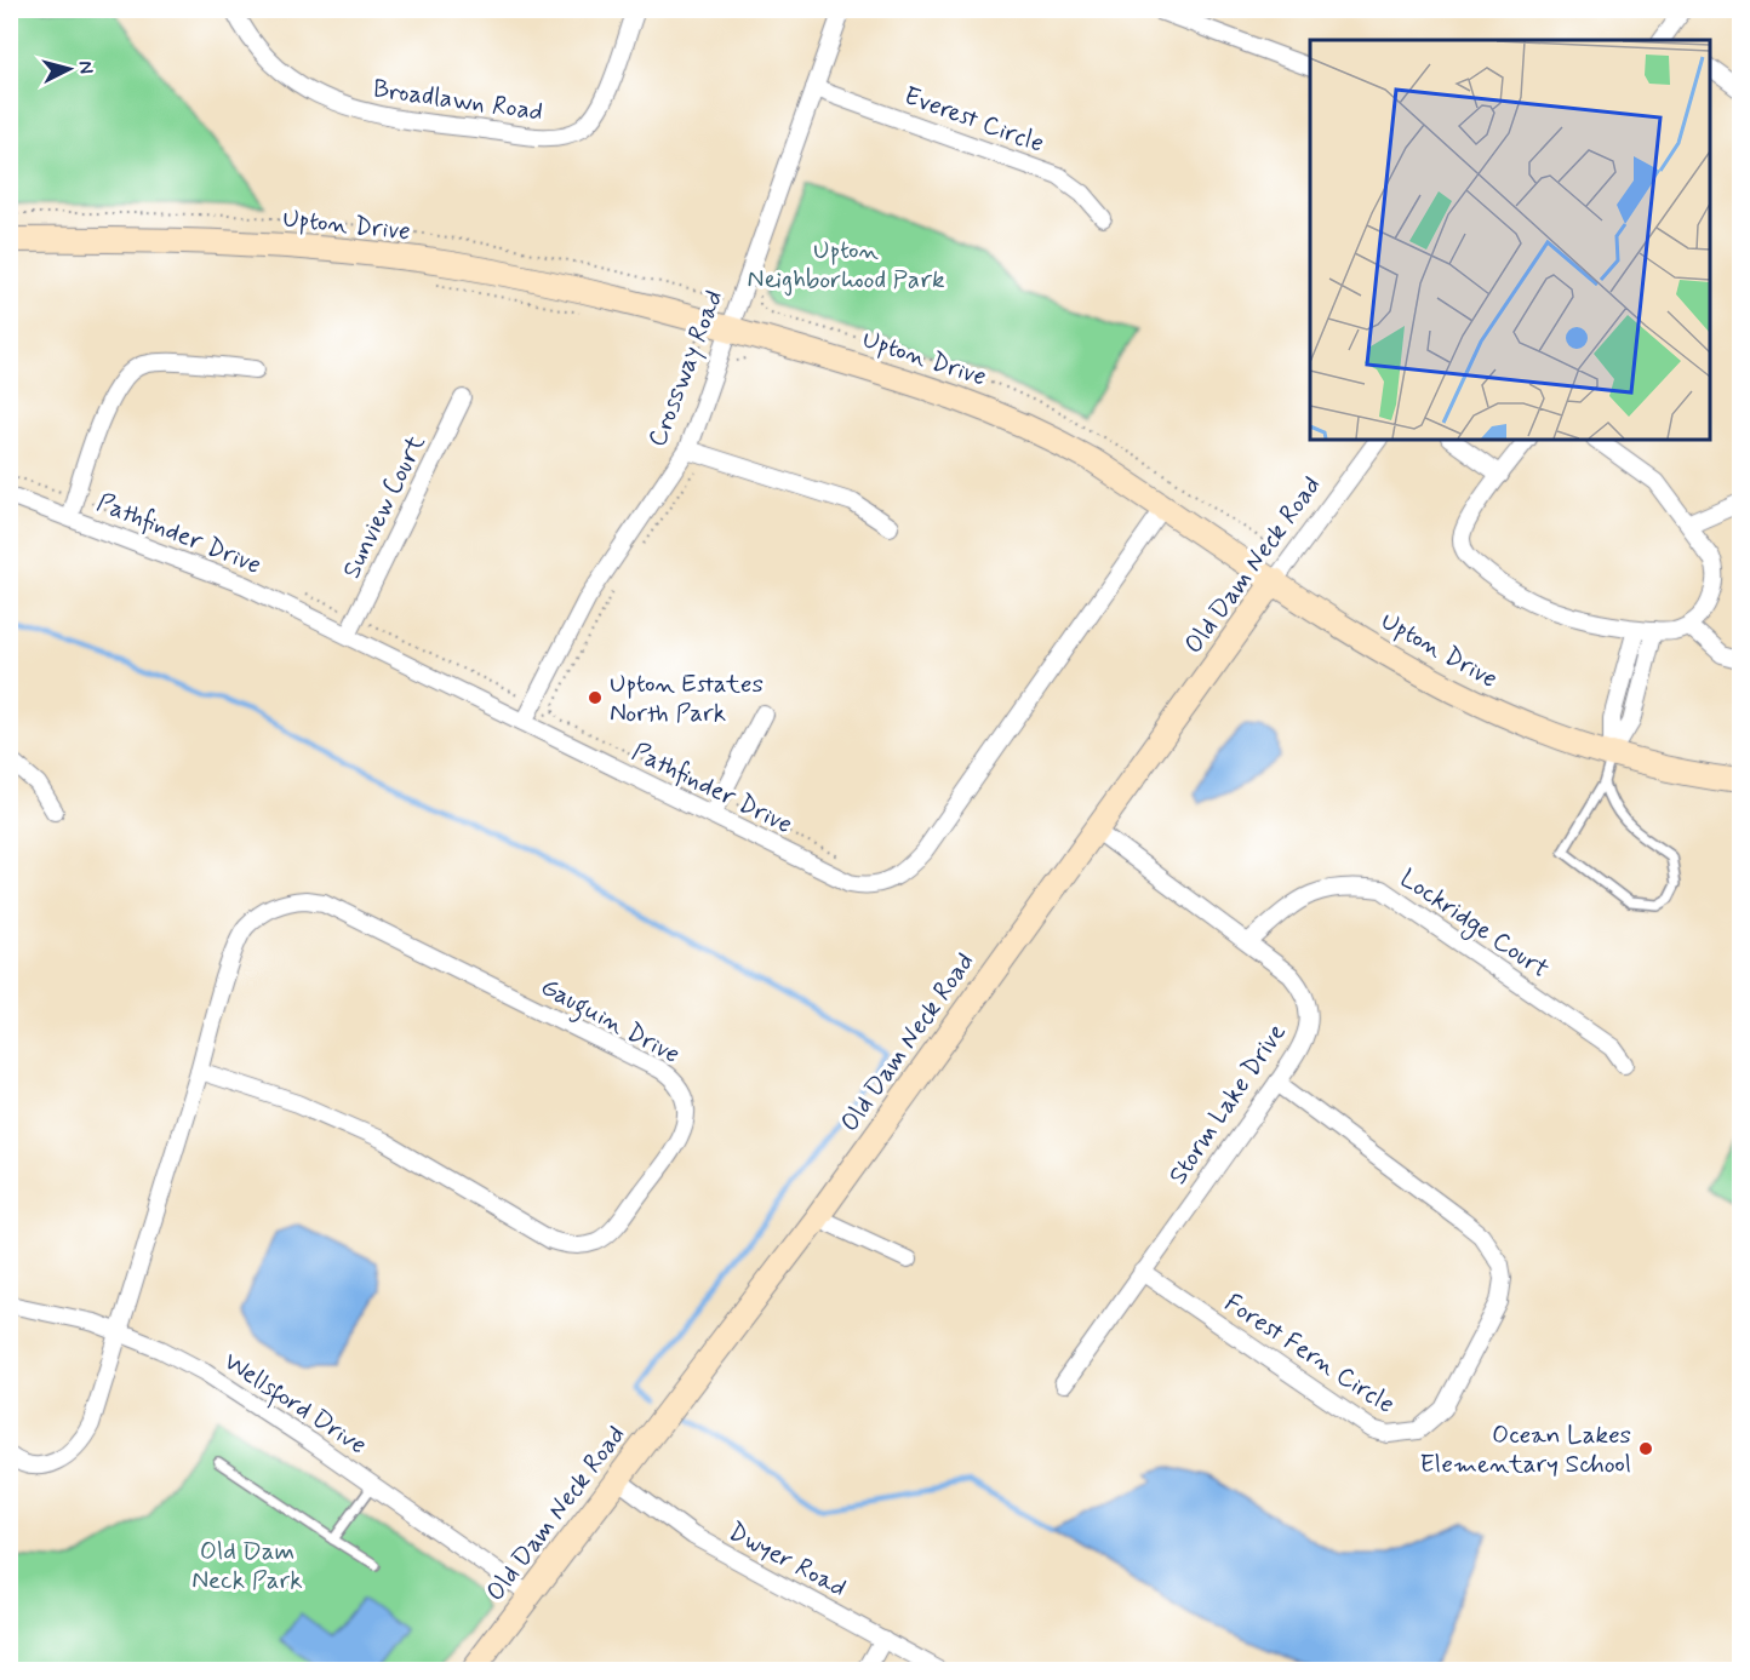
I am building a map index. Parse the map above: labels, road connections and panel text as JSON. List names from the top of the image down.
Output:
{
  "streets": {
    "main road": ["Upton Drive", "Old Dam Neck Road"],
    "street": [
      "Broadlawn Road",
      "Everest Circle",
      "Crossway Road",
      "Sunview Court",
      "Pathfinder Drive",
      "Lockridge Court",
      "Gauguin Drive",
      "Storm Lake Drive",
      "Forest Fern Circle",
      "Wellsford Drive",
      "Dwyer Road"
    ]
  },
  "crossings": [
    ["Everest Circle", "Crossway Road"],
    ["Upton Drive", "Crossway Road"],
    ["Upton Drive", "Pathfinder Drive"],
    ["Upton Drive", "Old Dam Neck Road"],
    ["Crossway Road", "Pathfinder Drive"],
    ["Sunview Court", "Pathfinder Drive"],
    ["Old Dam Neck Road", "Storm Lake Drive"],
    ["Old Dam Neck Road", "Wellsford Drive"],
    ["Old Dam Neck Road", "Dwyer Road"],
    ["Lockridge Court", "Storm Lake Drive"],
    ["Gauguin Drive", "Wellsford Drive"],
    ["Storm Lake Drive", "Forest Fern Circle"]
  ],
  "parks": ["Upton Neighborhood Park", "Old Dam Neck Park"],
  "places": ["Upton Estates North Park", "Ocean Lakes Elementary School"],
  "north": "right"
}
